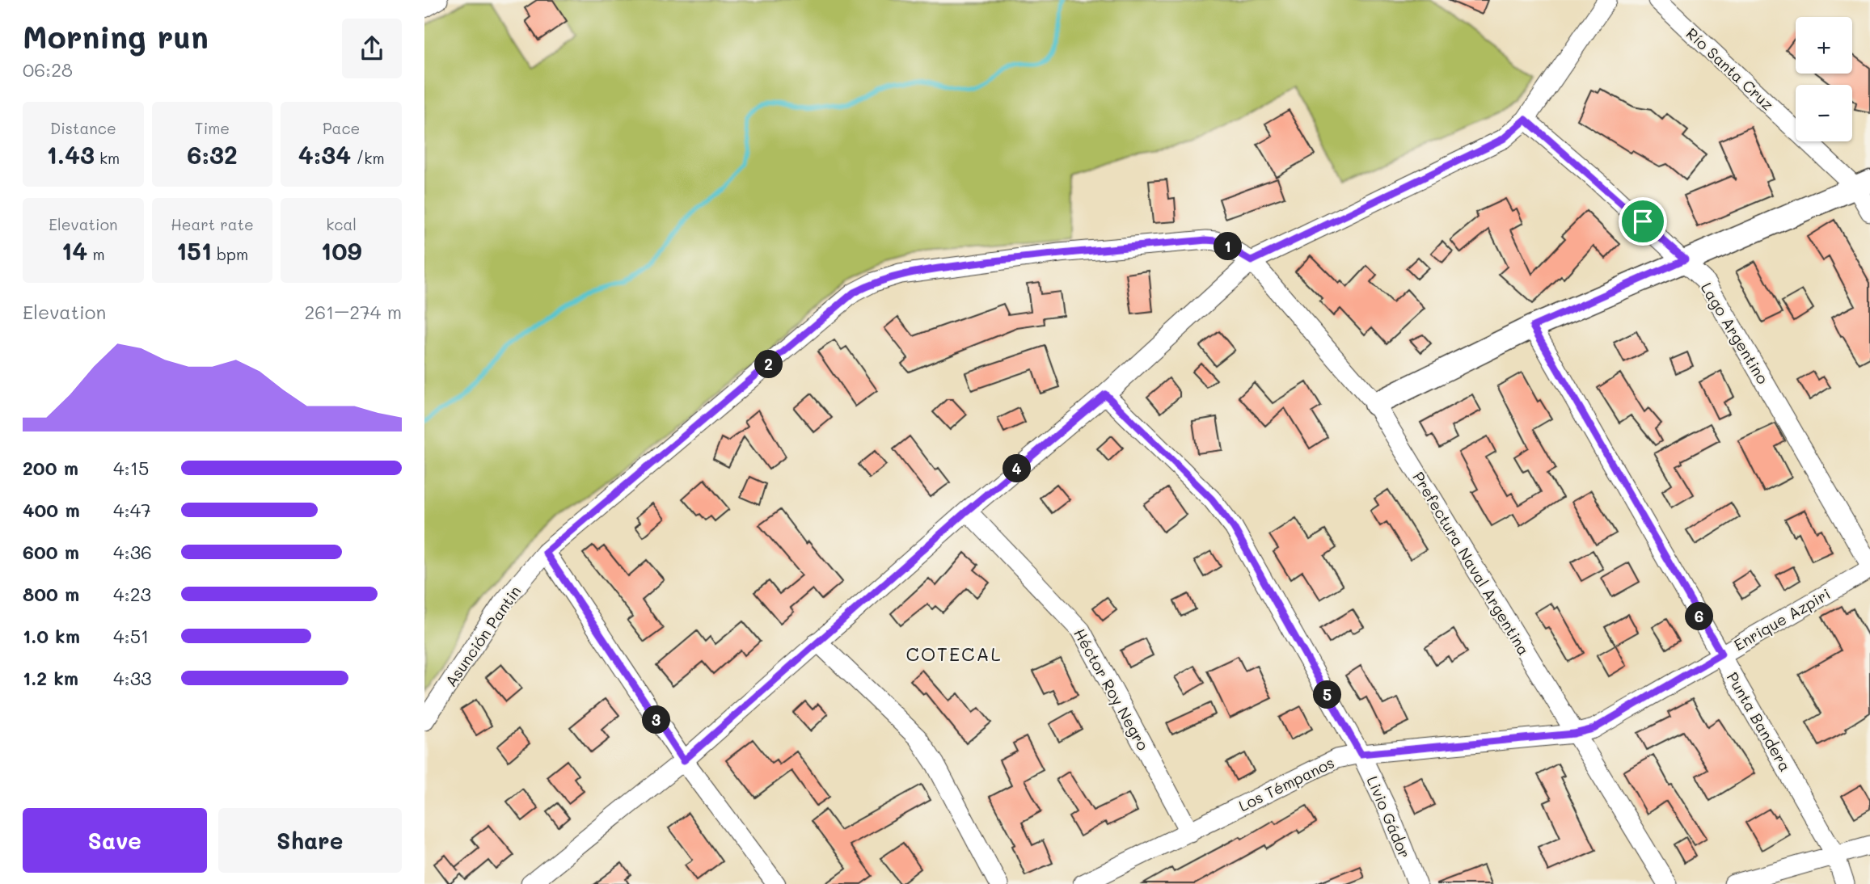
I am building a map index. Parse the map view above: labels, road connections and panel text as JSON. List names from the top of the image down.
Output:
{
  "streets": {
    "street": [
      "Río Santa Cruz",
      "Lago Argentino",
      "Prefectura Naval Argentina",
      "Enrique Azpiri",
      "Asunción Pantin",
      "Héctor Roy Negro",
      "Punta Bandera",
      "Los Témpanos",
      "Livio Gádor"
    ]
  },
  "crossings": [
    ["Prefectura Naval Argentina", "Enrique Azpiri"],
    ["Prefectura Naval Argentina", "Asunción Pantin"],
    ["Prefectura Naval Argentina", "Los Témpanos"],
    ["Enrique Azpiri", "Punta Bandera"],
    ["Enrique Azpiri", "Los Témpanos"],
    ["Héctor Roy Negro", "Los Témpanos"],
    ["Los Témpanos", "Livio Gádor"]
  ],
  "districts": ["COTECAL"],
  "page": {
    "heading": ["Morning run", "06:28"],
    "map_buttons": ["+", "−"],
    "stats": [
      ["Distance", "1.43 km"],
      ["Time", "6:32"],
      ["Pace", "4:34 /km"],
      ["Elevation", "14 m"],
      ["Heart rate", "151 bpm"],
      ["kcal", "109"]
    ],
    "pins": [
      "1",
      "2",
      "4",
      "6",
      "5",
      "3"
    ],
    "chart": ["Elevation", "261–274 m"],
    "list": [
      {
        "name": "200 m",
        "note": "4:15"
      },
      {
        "name": "400 m",
        "note": "4:47"
      },
      {
        "name": "600 m",
        "note": "4:36"
      },
      {
        "name": "800 m",
        "note": "4:23"
      },
      {
        "name": "1.0 km",
        "note": "4:51"
      },
      {
        "name": "1.2 km",
        "note": "4:33"
      }
    ],
    "buttons": ["Save", "Share"]
  }
}
